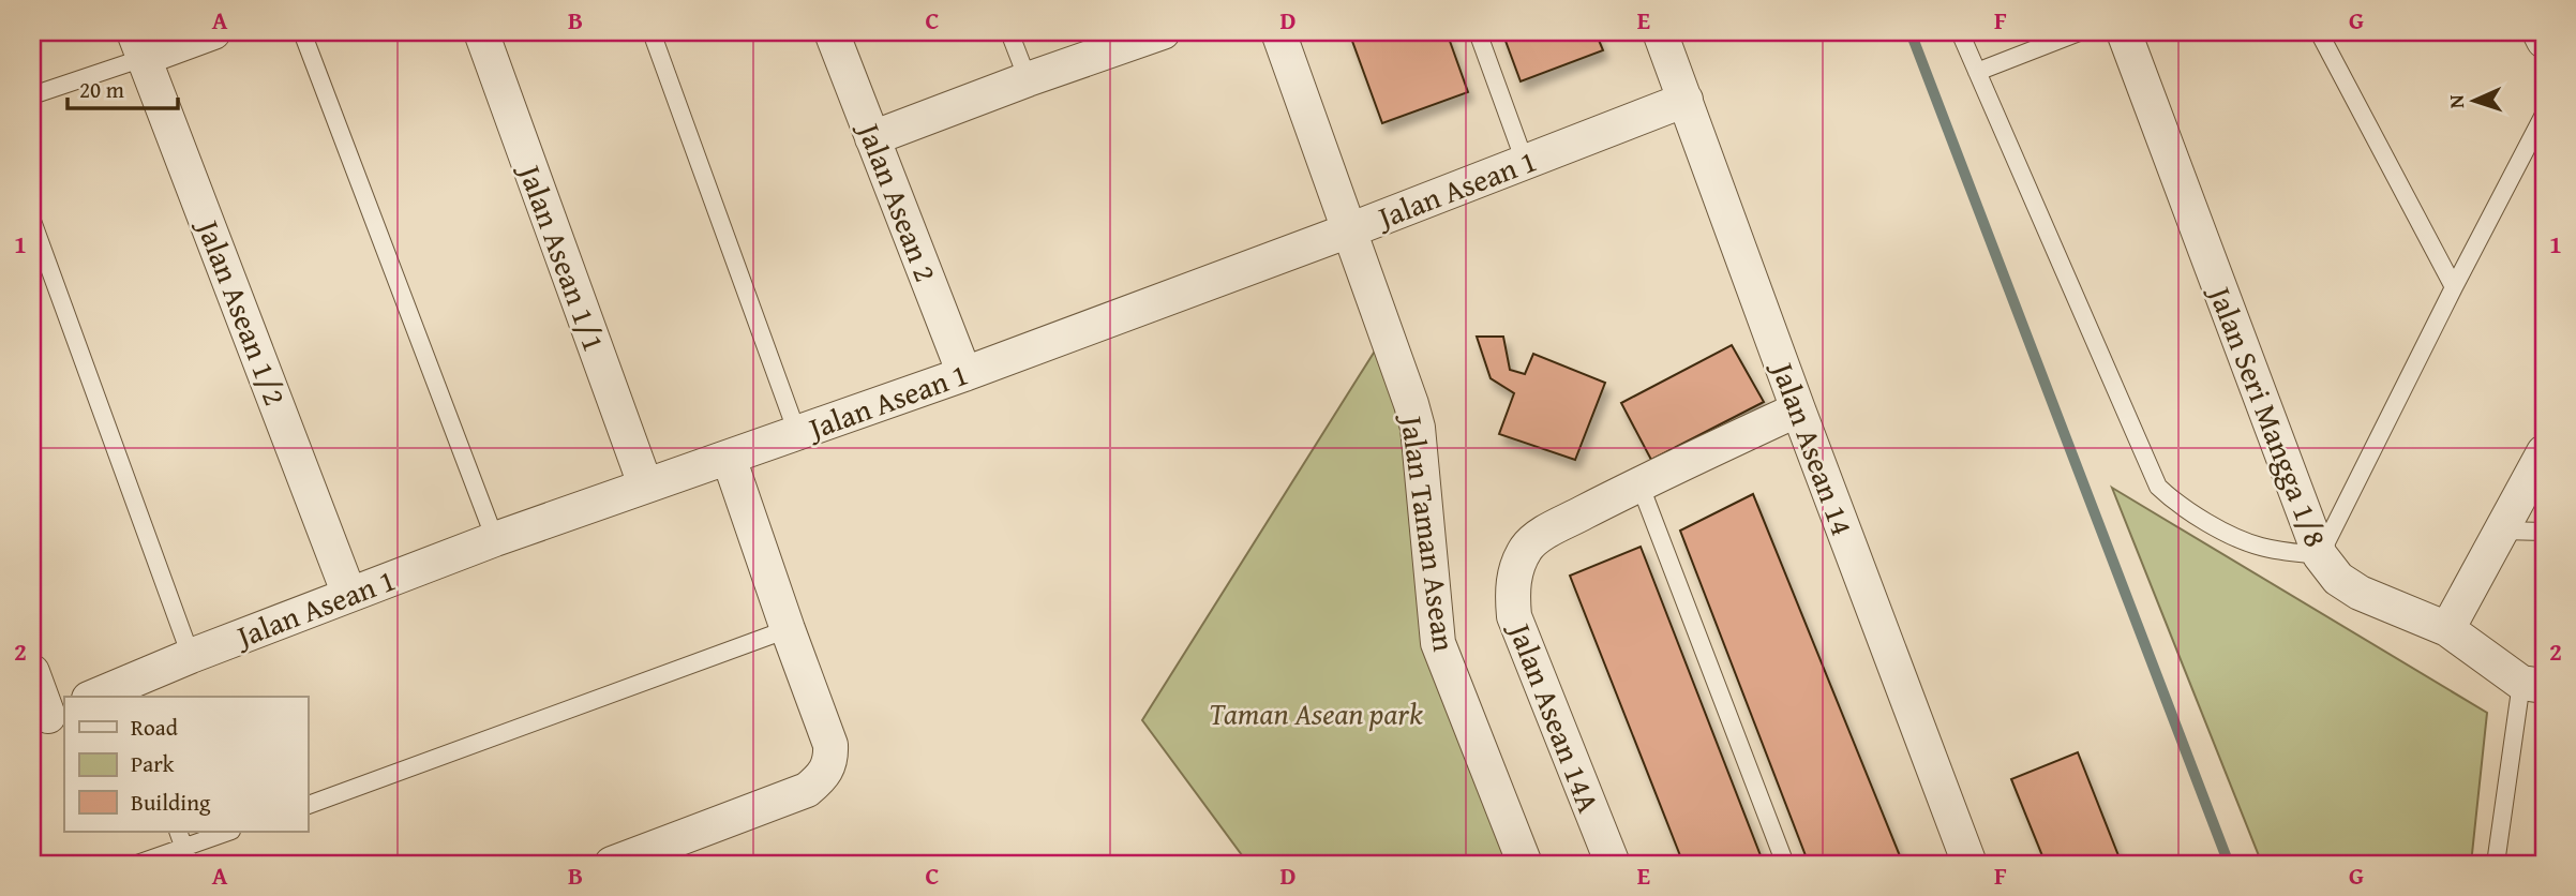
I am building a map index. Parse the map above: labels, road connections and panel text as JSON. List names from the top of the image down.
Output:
{
  "streets": {
    "street": [
      "Jalan Asean 1",
      "Jalan Asean 2",
      "Jalan Asean 1/1",
      "Jalan Asean 1/2",
      "Jalan Seri Mangga 1/8",
      "Jalan Asean 14",
      "Jalan Taman Asean",
      "Jalan Asean 14A"
    ]
  },
  "crossings": [
    ["Jalan Asean 1", "Jalan Asean 2"],
    ["Jalan Asean 1", "Jalan Asean 1/1"],
    ["Jalan Asean 1", "Jalan Asean 1/2"],
    ["Jalan Asean 1", "Jalan Asean 14"],
    ["Jalan Asean 1", "Jalan Taman Asean"]
  ],
  "parks": ["Taman Asean park"],
  "legend": ["Road", "Park", "Building"],
  "scale_bar": "20 m",
  "north": "left",
  "grid": {
    "columns": [
      "A",
      "B",
      "C",
      "D",
      "E",
      "F",
      "G"
    ],
    "rows": ["1", "2"]
  }
}
